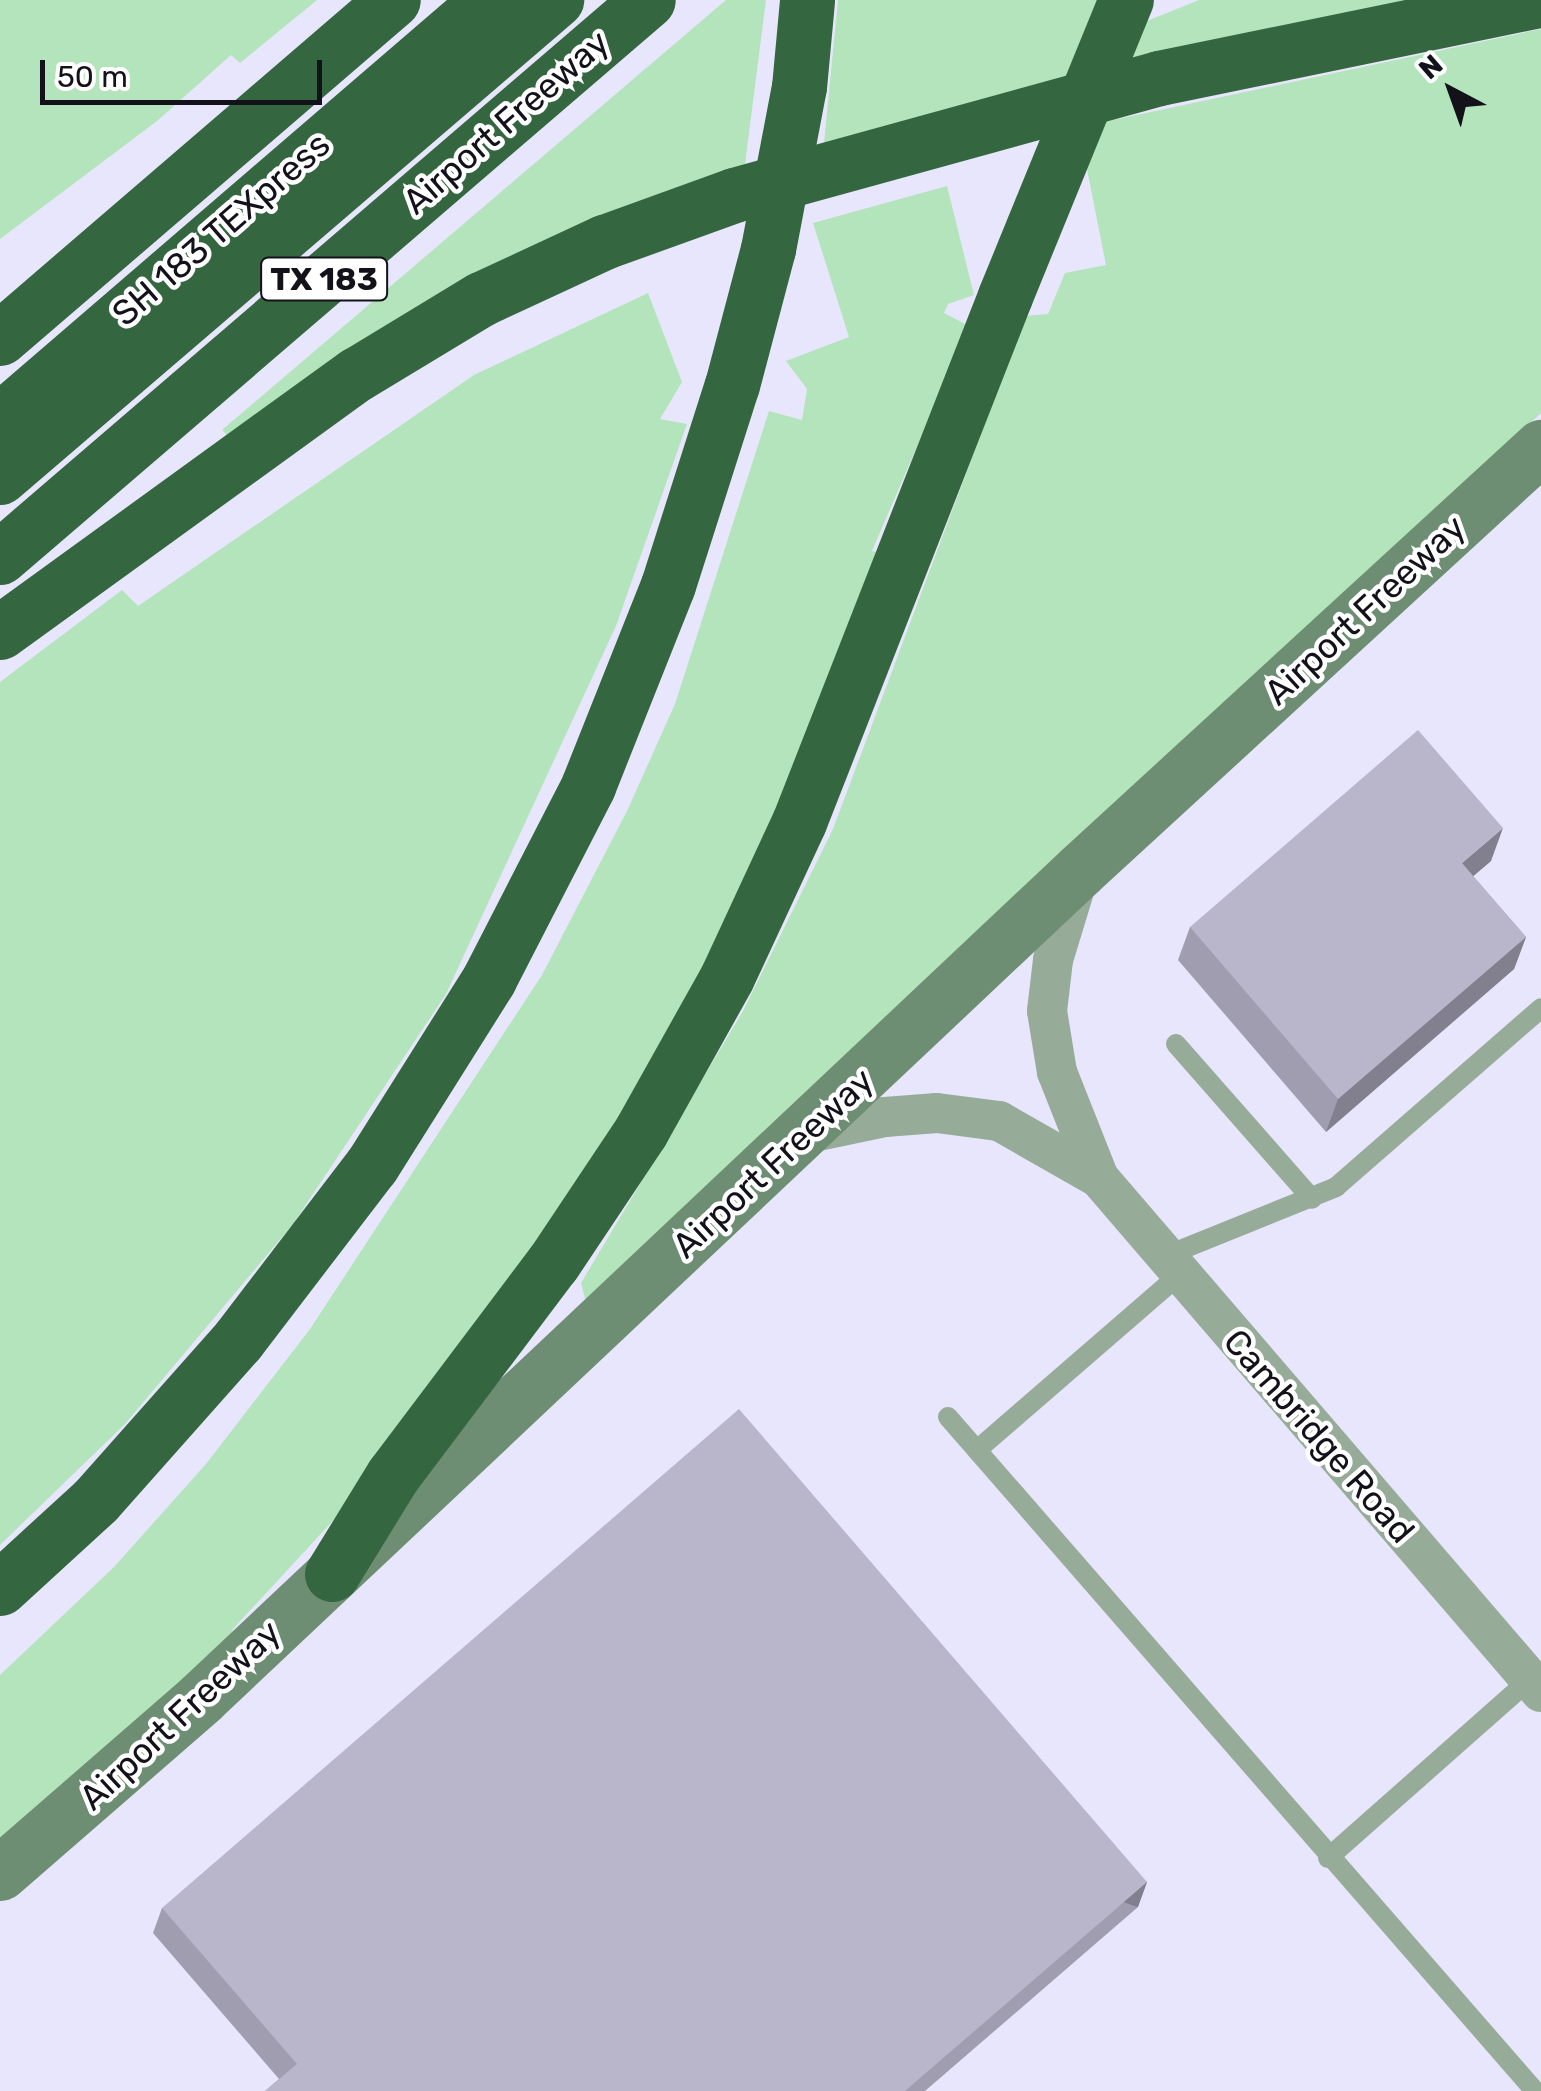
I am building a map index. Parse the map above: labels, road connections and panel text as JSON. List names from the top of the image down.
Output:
{
  "streets": {
    "highway": ["Airport Freeway", "SH 183 TEXpress", "TX 183"],
    "street": ["Cambridge Road"]
  },
  "crossings": [
    ["Airport Freeway", "Cambridge Road"]
  ],
  "scale_bar": "50 m",
  "north": "top left"
}
